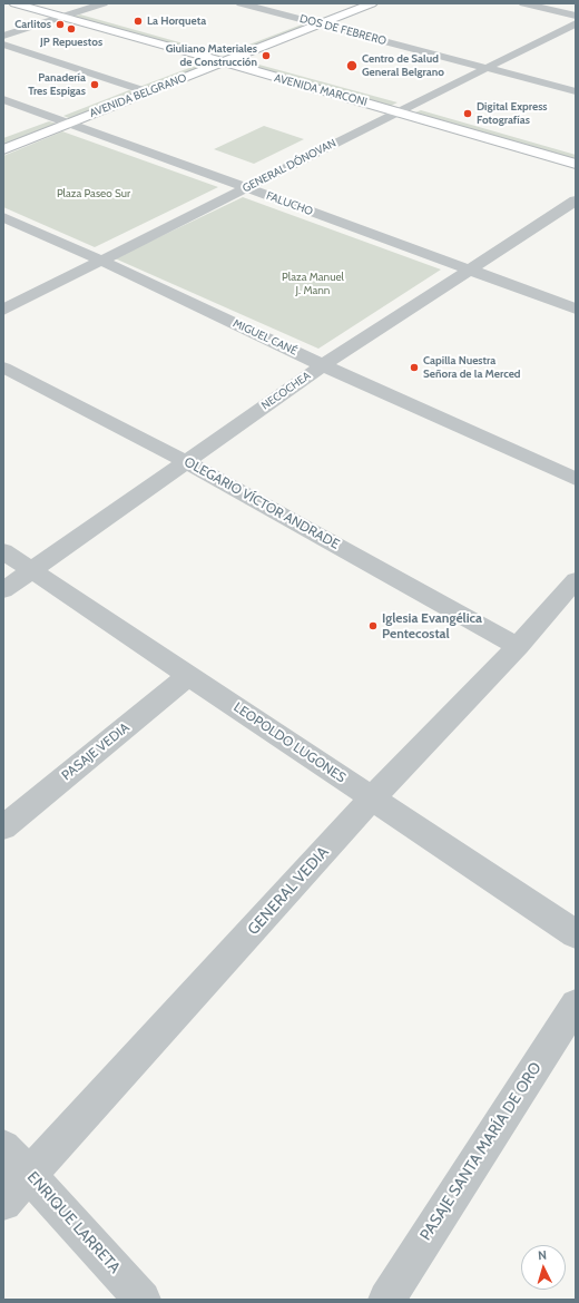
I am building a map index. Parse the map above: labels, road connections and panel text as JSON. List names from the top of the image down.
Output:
{
  "streets": {
    "main road": ["AVENIDA MARCONI", "AVENIDA BELGRANO"],
    "street": [
      "DOS DE FEBRERO",
      "GENERAL DÓNOVAN",
      "FALUCHO",
      "MIGUEL CANÉ",
      "NECOCHEA",
      "OLEGARIO VÍCTOR ANDRADE",
      "LEOPOLDO LUGONES",
      "PASAJE VEDIA",
      "GENERAL VEDIA",
      "PASAJE SANTA MARÍA DE ORO",
      "ENRIQUE LARRETA"
    ]
  },
  "crossings": [
    ["DOS DE FEBRERO", "AVENIDA BELGRANO"],
    ["DOS DE FEBRERO", "GENERAL DÓNOVAN"],
    ["AVENIDA MARCONI", "AVENIDA BELGRANO"],
    ["AVENIDA MARCONI", "GENERAL DÓNOVAN"],
    ["AVENIDA BELGRANO", "FALUCHO"],
    ["GENERAL DÓNOVAN", "FALUCHO"],
    ["GENERAL DÓNOVAN", "MIGUEL CANÉ"],
    ["FALUCHO", "NECOCHEA"],
    ["MIGUEL CANÉ", "NECOCHEA"],
    ["NECOCHEA", "OLEGARIO VÍCTOR ANDRADE"],
    ["NECOCHEA", "LEOPOLDO LUGONES"],
    ["OLEGARIO VÍCTOR ANDRADE", "GENERAL VEDIA"],
    ["LEOPOLDO LUGONES", "PASAJE VEDIA"],
    ["LEOPOLDO LUGONES", "GENERAL VEDIA"],
    ["GENERAL VEDIA", "ENRIQUE LARRETA"]
  ],
  "parks": ["Plaza Paseo Sur", "Plaza Manuel J. Mann"],
  "places": [
    "La Horqueta",
    "Carlitos",
    "JP Repuestos",
    "Giuliano Materiales de Construcción",
    "Centro de Salud General Belgrano",
    "Panadería Tres Espigas",
    "Digital Express Fotografías",
    "Capilla Nuestra Señora de la Merced",
    "Iglesia Evangélica Pentecostal"
  ],
  "north": "top"
}
